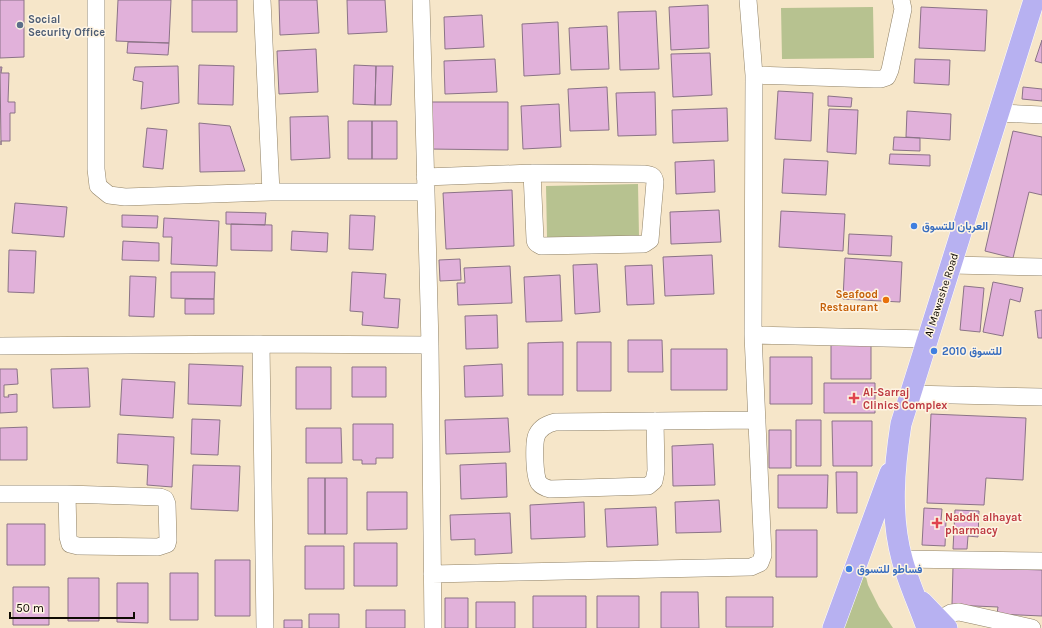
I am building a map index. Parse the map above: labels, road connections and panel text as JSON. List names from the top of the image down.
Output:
{
  "streets": {
    "main road": ["Al Mawashe Road"]
  },
  "places": {
    "other": [
      "Social Security Office",
      "العربان للتسوق",
      "Seafood Restaurant",
      "2010 للتسوق",
      "فساطو للتسوق"
    ],
    "health": ["Al-Sarraj Clinics Complex", "Nabdh alhayat pharmacy"]
  },
  "scale_bar": "50 m"
}
